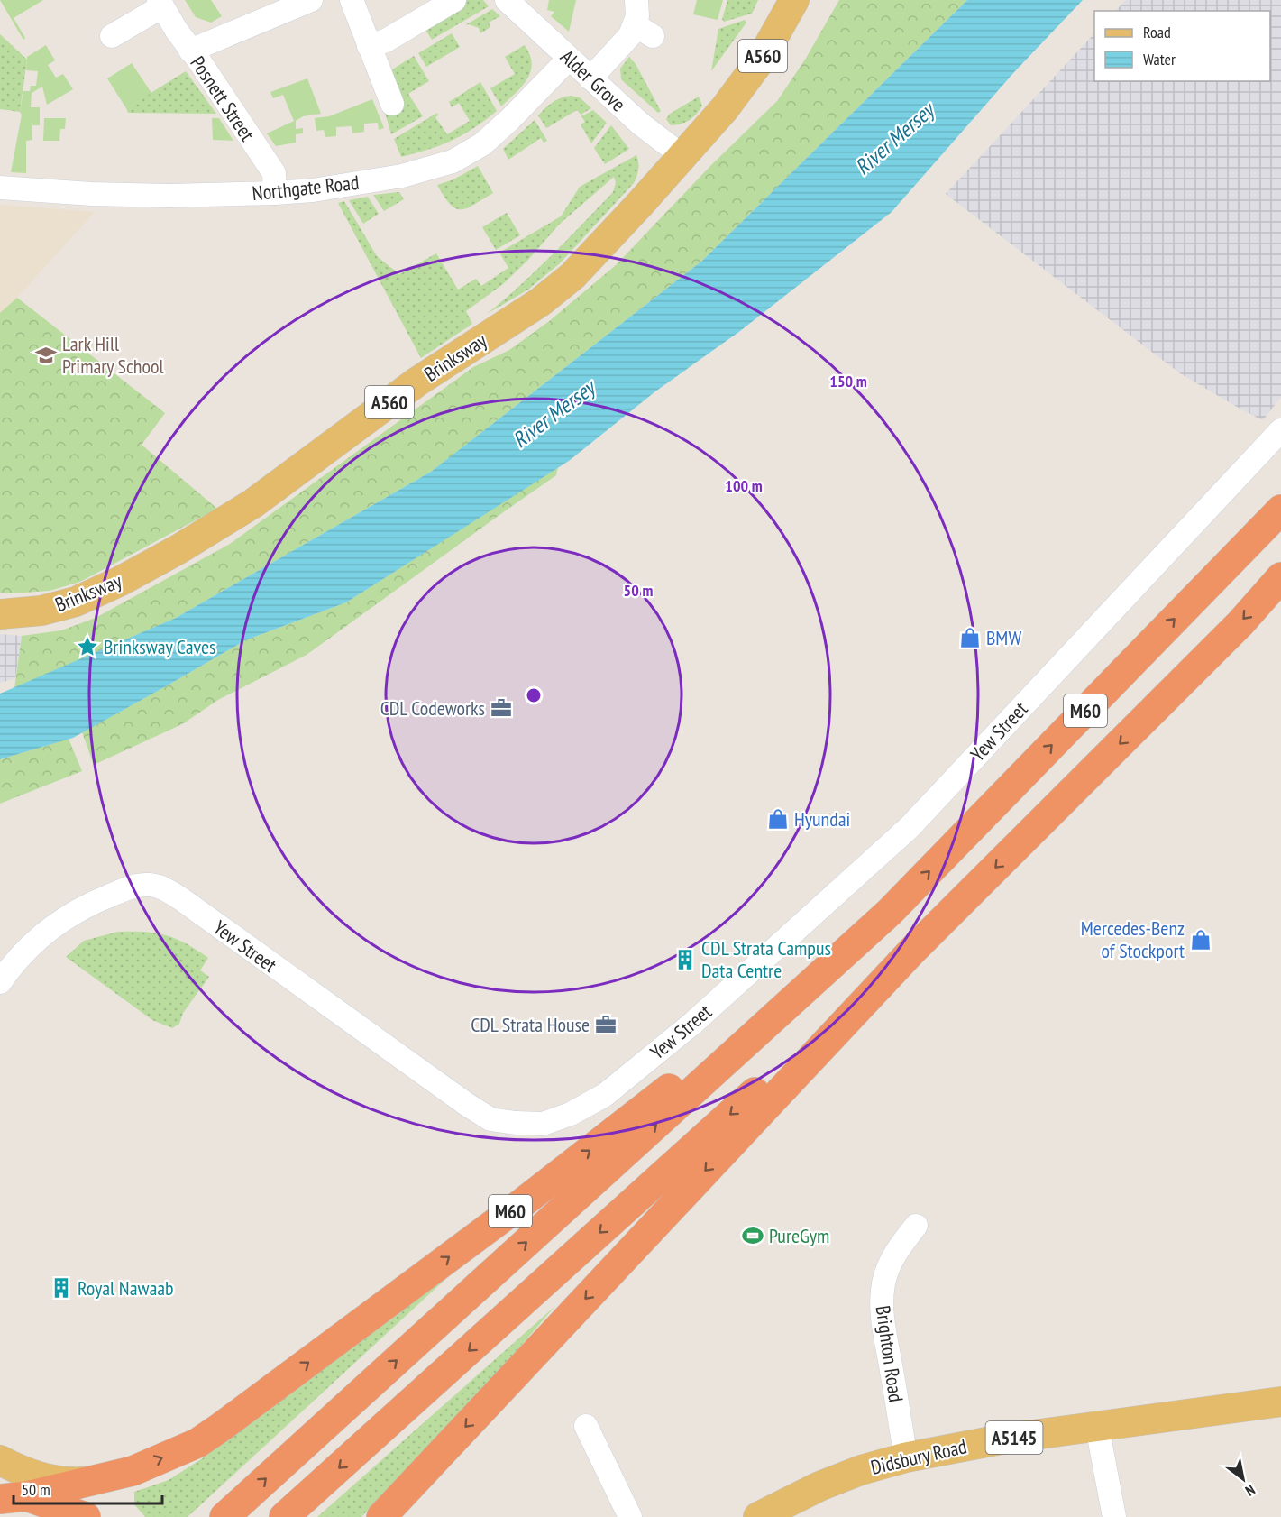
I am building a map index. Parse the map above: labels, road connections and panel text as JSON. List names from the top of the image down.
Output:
{
  "streets": {
    "highway": ["M60"],
    "main road": [
      "A560",
      "Brinksway",
      "A5145",
      "Didsbury Road"
    ],
    "street": [
      "Alder Grove",
      "Posnett Street",
      "Northgate Road",
      "Yew Street",
      "Brighton Road"
    ]
  },
  "crossings": [
    ["Alder Grove", "Northgate Road"],
    ["Alder Grove", "Brinksway"],
    ["Posnett Street", "Northgate Road"],
    ["Brighton Road", "Didsbury Road"]
  ],
  "water": ["River Mersey"],
  "places": {
    "school or university": ["Lark Hill Primary School"],
    "shop": ["BMW", "Hyundai", "Mercedes-Benz of Stockport"],
    "place": ["Brinksway Caves"],
    "office": ["CDL Codeworks", "CDL Strata House"],
    "building": ["CDL Strata Campus Data Centre", "Royal Nawaab"],
    "sports": ["PureGym"]
  },
  "legend": ["Road", "Water"],
  "scale_bar": "50 m",
  "north": "bottom right",
  "rings": ["150 m", "100 m", "50 m"]
}
